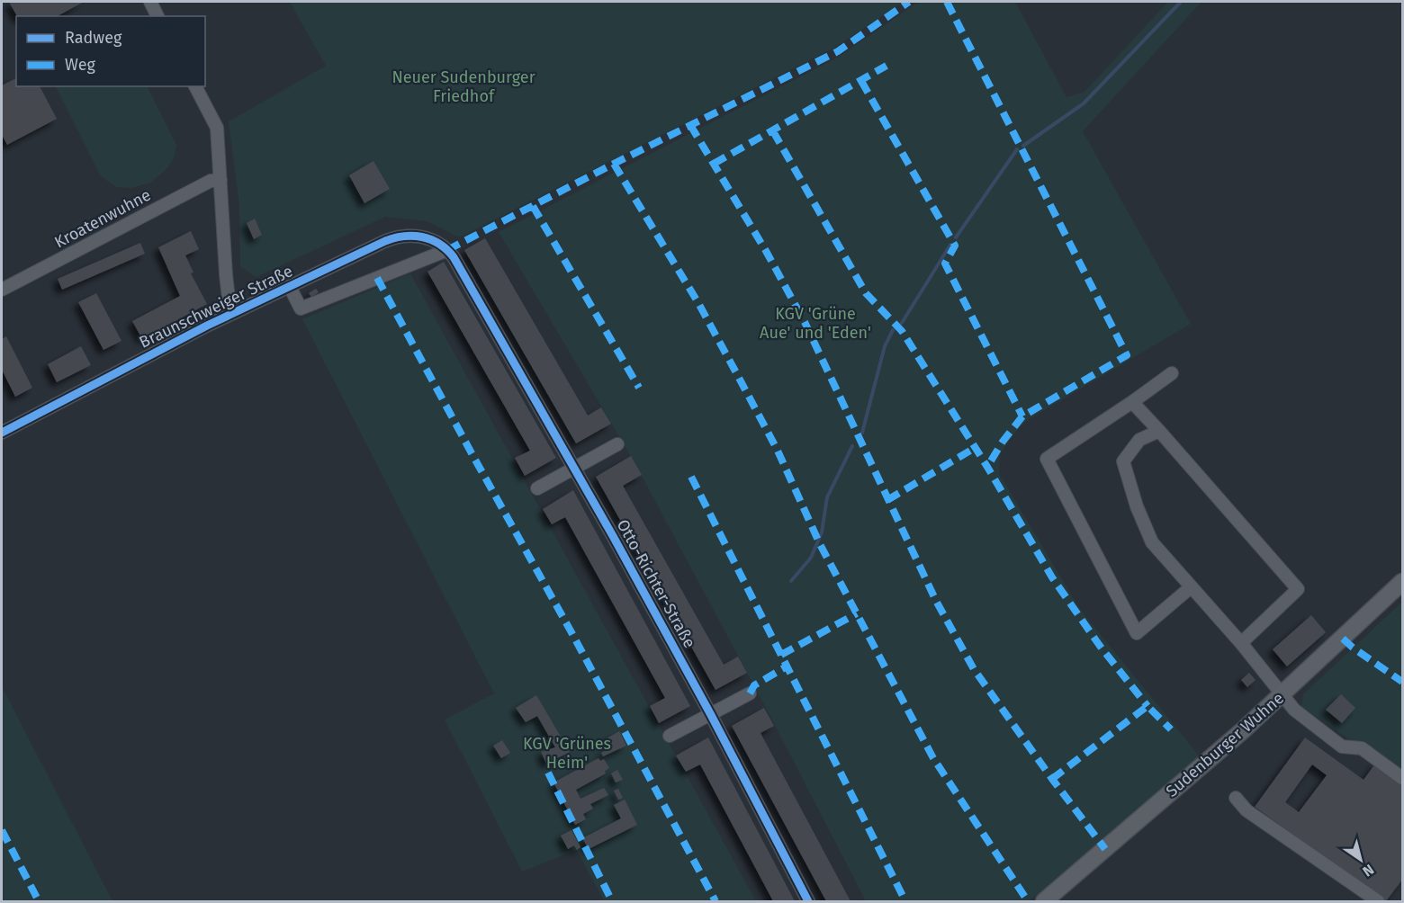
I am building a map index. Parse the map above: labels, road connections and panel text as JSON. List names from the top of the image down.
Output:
{
  "streets": {
    "main road": ["Sudenburger Wuhne"],
    "street": ["Kroatenwuhne", "Braunschweiger Straße", "Otto-Richter-Straße"]
  },
  "crossings": [
    ["Braunschweiger Straße", "Otto-Richter-Straße"]
  ],
  "parks": ["Neuer Sudenburger Friedhof", "KGV 'Grüne Aue' und 'Eden'", "KGV 'Grünes Heim'"],
  "legend": ["Radweg", "Weg"],
  "north": "bottom right"
}
